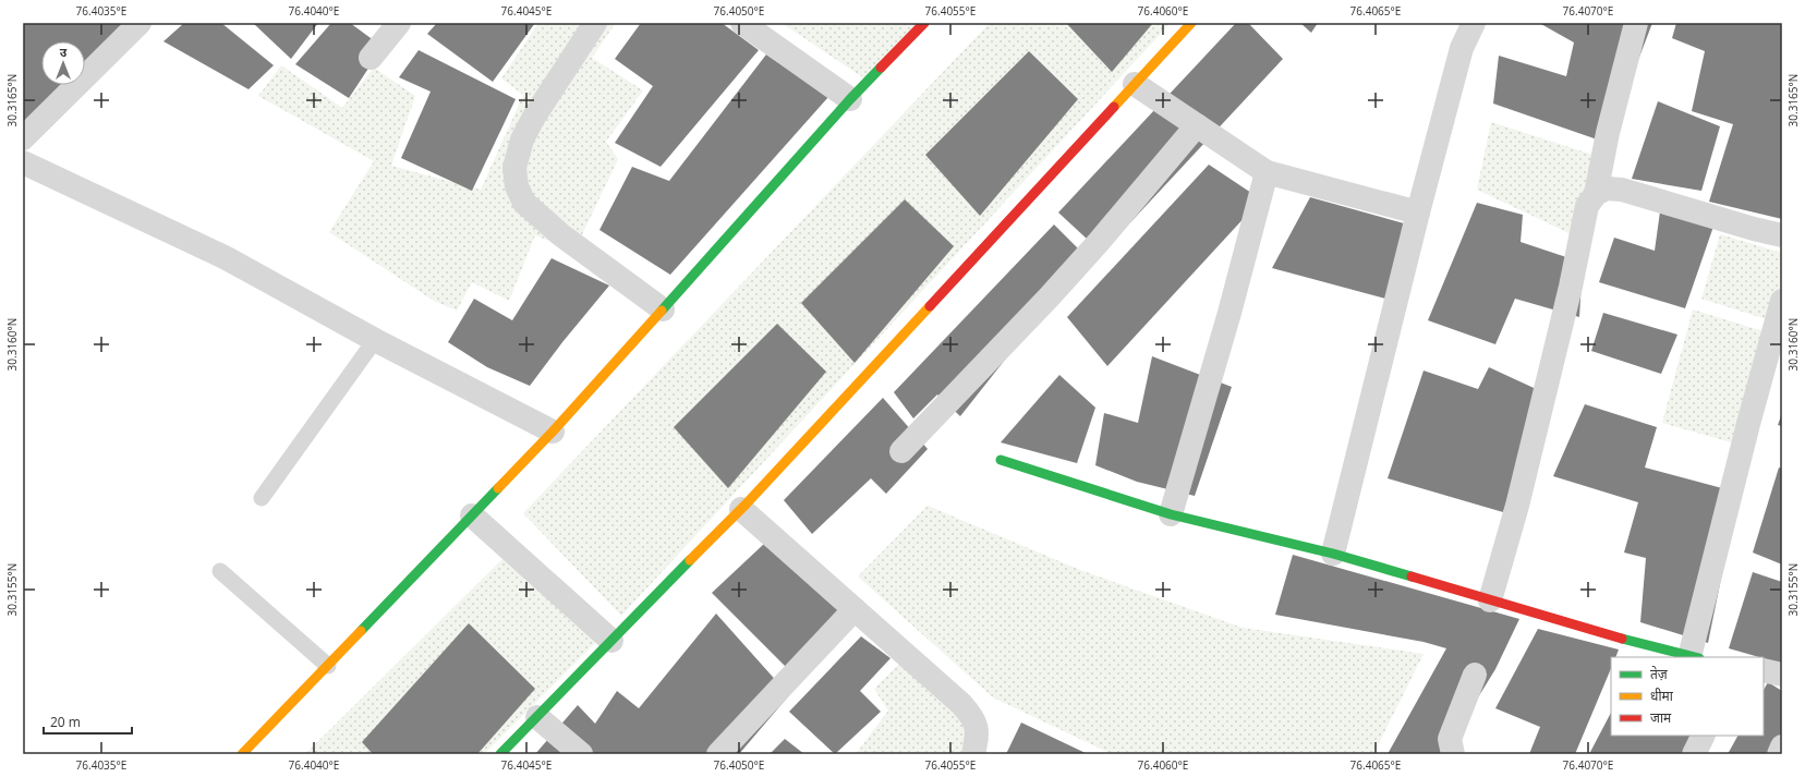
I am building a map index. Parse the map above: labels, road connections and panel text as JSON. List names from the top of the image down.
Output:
{
  "legend": ["तेज़", "धीमा", "जाम"],
  "scale_bar": "20 m",
  "north": "top",
  "coordinates": [
    "76.4035°E",
    "76.4040°E",
    "76.4045°E",
    "76.4050°E",
    "76.4055°E",
    "76.4060°E",
    "76.4065°E",
    "76.4070°E",
    "30.3165°N",
    "30.3160°N",
    "30.3155°N"
  ]
}
